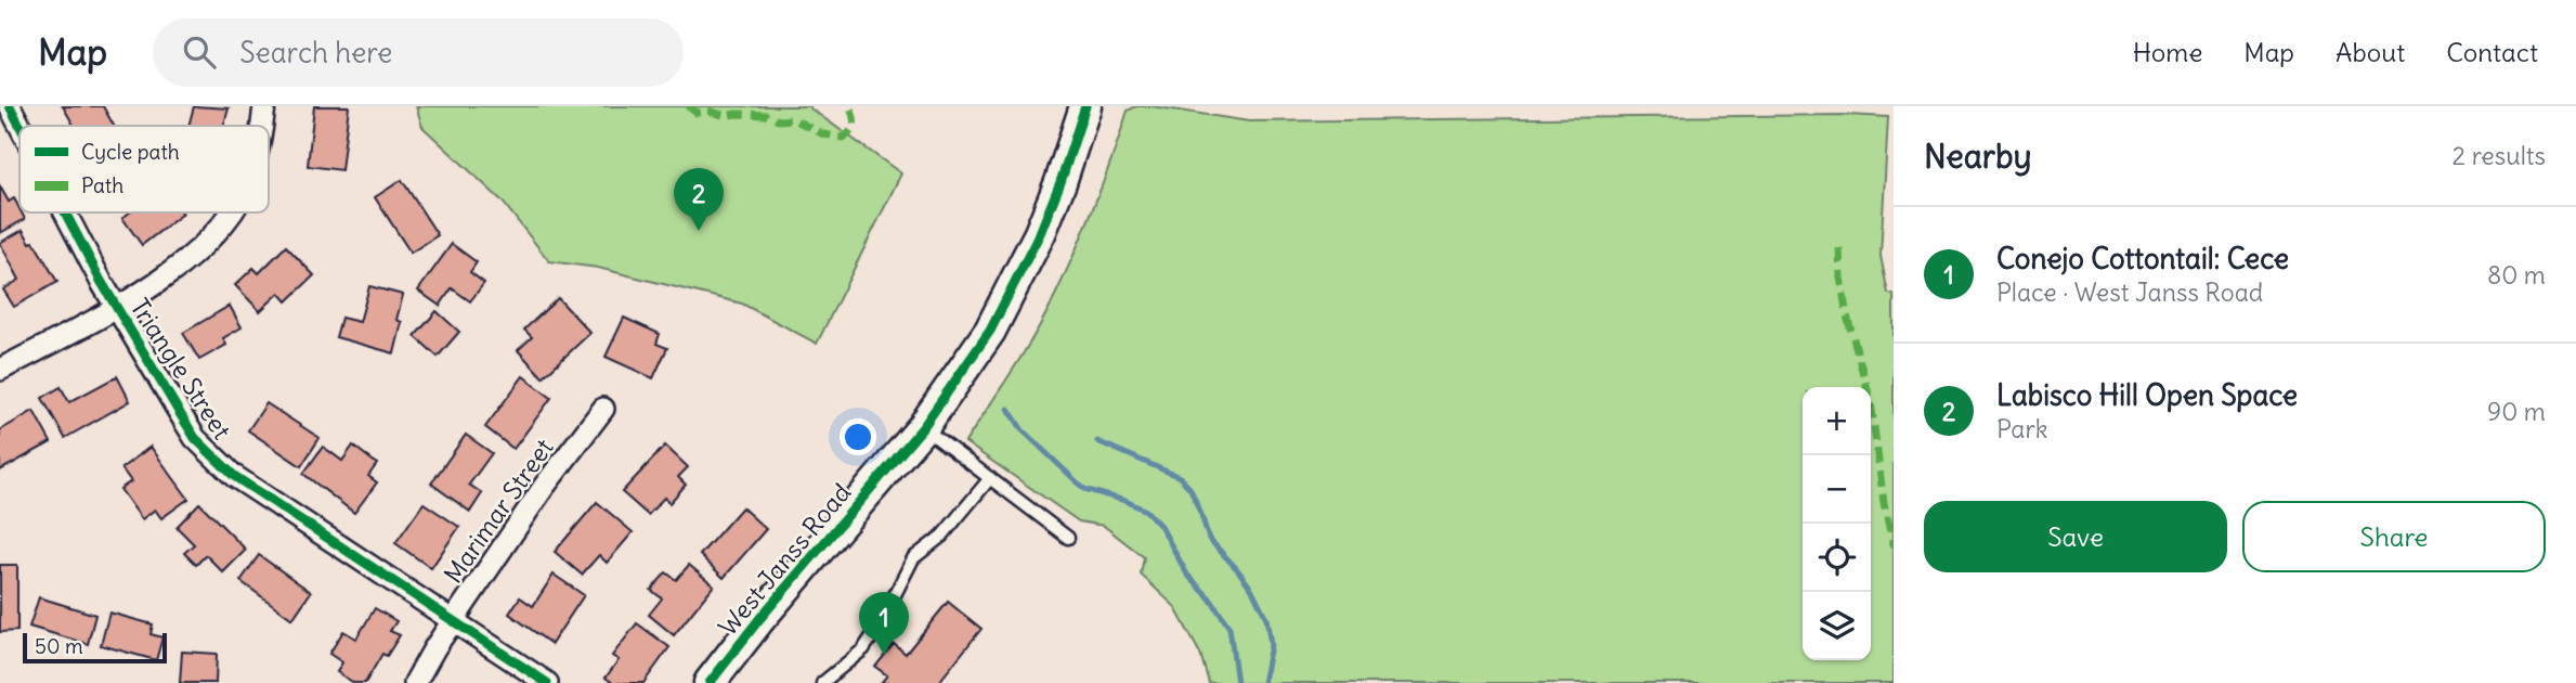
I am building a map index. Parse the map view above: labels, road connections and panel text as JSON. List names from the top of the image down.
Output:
{
  "streets": {
    "main road": ["West Janss Road"],
    "street": ["Triangle Street", "Marimar Street"]
  },
  "crossings": [
    ["Triangle Street", "Marimar Street"]
  ],
  "legend": ["Cycle path", "Path"],
  "scale_bar": "50 m",
  "page": {
    "header": "Map",
    "search": "Search here",
    "nav": [
      "Home",
      "Map",
      "About",
      "Contact"
    ],
    "heading": ["Nearby", "2 results"],
    "pins": ["2", "1"],
    "list": [
      {
        "mark": "1",
        "name": "Conejo Cottontail: Cece",
        "note": "Place · West Janss Road",
        "value": "80 m"
      },
      {
        "mark": "2",
        "name": "Labisco Hill Open Space",
        "note": "Park",
        "value": "90 m"
      }
    ],
    "map_buttons": ["+", "−"],
    "buttons": ["Save", "Share"],
    "scale": "50 m"
  }
}
